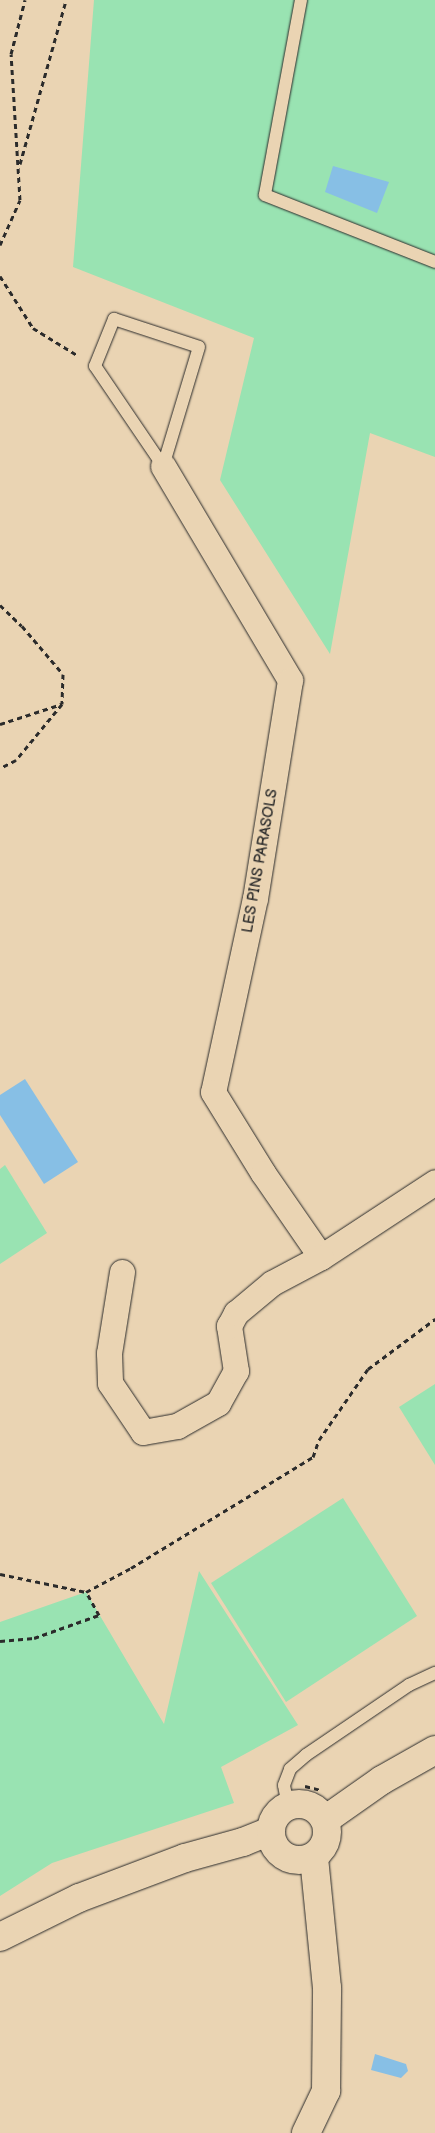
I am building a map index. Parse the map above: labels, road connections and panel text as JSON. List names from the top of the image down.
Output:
{
  "streets": {
    "street": ["LES PINS PARASOLS"]
  }
}
